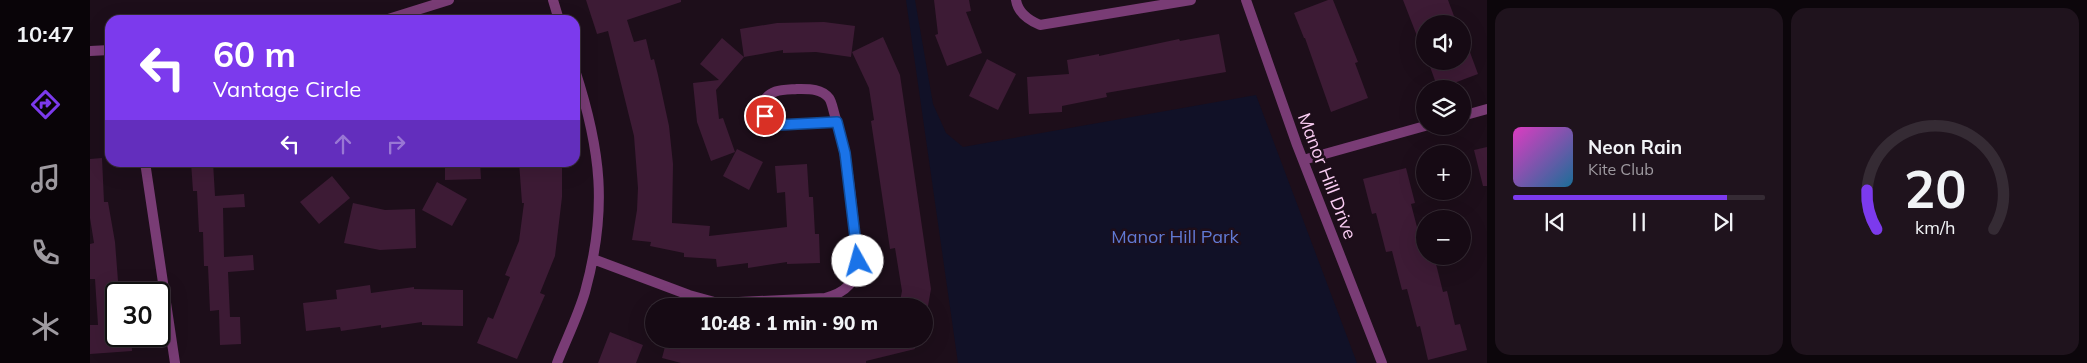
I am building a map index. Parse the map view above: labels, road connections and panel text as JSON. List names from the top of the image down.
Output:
{
  "streets": {
    "street": ["Manor Hill Drive"]
  },
  "parks": ["Manor Hill Park"],
  "page": {
    "tabs": "10:47",
    "map_buttons": ["+", "−"],
    "turn": ["60 m", "Vantage Circle"],
    "song": ["Neon Rain", "Kite Club"],
    "limit": "30",
    "trip": "10:48 · 1 min · 90 m",
    "gauge": ["20", "km/h"]
  }
}
